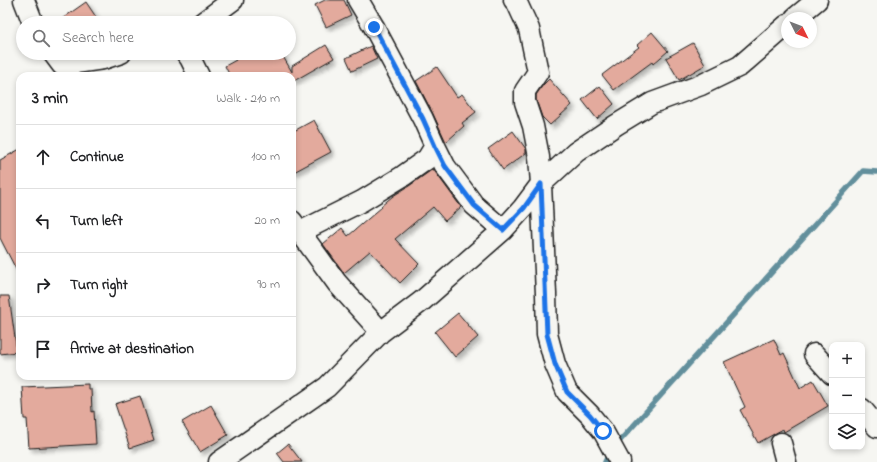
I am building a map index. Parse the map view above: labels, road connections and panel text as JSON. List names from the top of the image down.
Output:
{
  "north": "bottom right",
  "page": {
    "search": "Search here",
    "heading": ["3 min", "Walk · 210 m"],
    "list": [
      ["Continue", "100 m"],
      ["Turn left", "20 m"],
      ["Turn right", "90 m"],
      "Arrive at destination"
    ],
    "map_buttons": ["+", "−"]
  }
}
